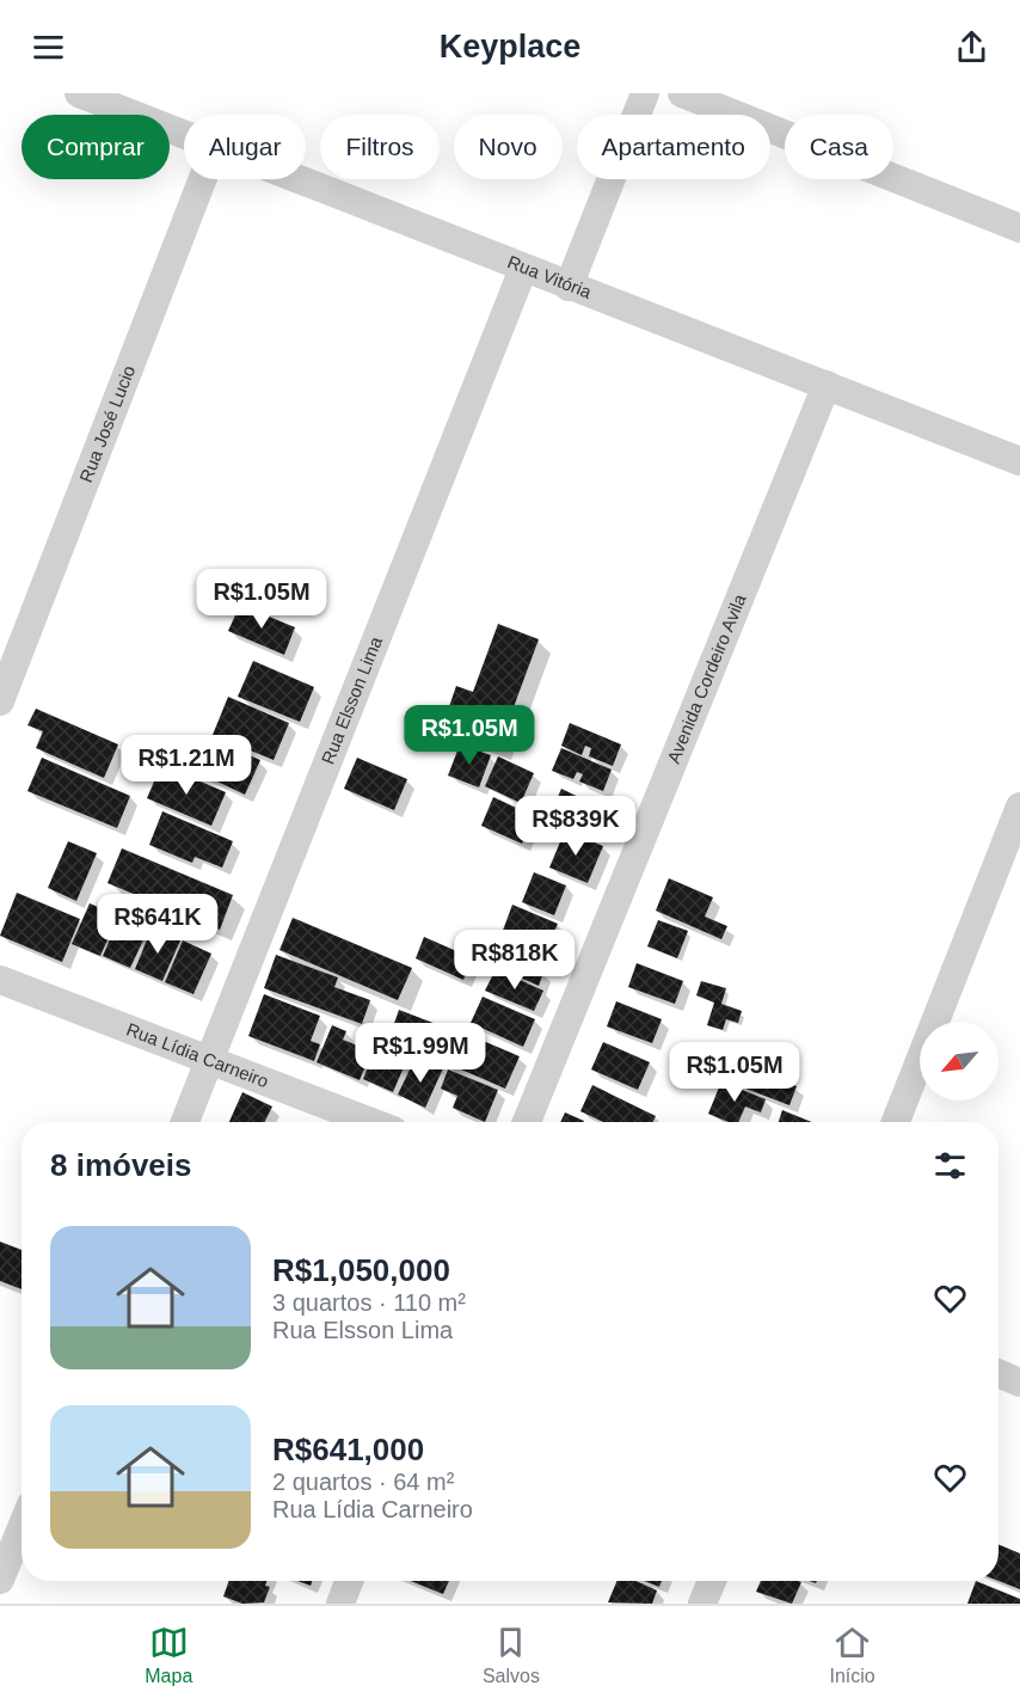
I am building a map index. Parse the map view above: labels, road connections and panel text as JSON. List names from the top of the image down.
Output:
{
  "streets": {
    "street": [
      "Rua Vitória",
      "Rua José Lucio",
      "Avenida Cordeiro Avila",
      "Rua Elsson Lima",
      "Rua Lídia Carneiro"
    ]
  },
  "crossings": [
    ["Rua Vitória", "Avenida Cordeiro Avila"],
    ["Rua Vitória", "Rua Elsson Lima"],
    ["Rua Elsson Lima", "Rua Lídia Carneiro"]
  ],
  "north": "bottom left",
  "page": {
    "header": "Keyplace",
    "chip": [
      "Comprar",
      "Alugar",
      "Filtros",
      "Novo",
      "Apartamento",
      "Casa"
    ],
    "price": [
      "R$1.05M",
      "R$1.05M",
      "R$1.21M",
      "R$839K",
      "R$641K",
      "R$818K",
      "R$1.99M",
      "R$1.05M"
    ],
    "heading": "8 imóveis",
    "list": [
      {
        "name": "R$1,050,000",
        "note": "3 quartos · 110 m² · Rua Elsson Lima"
      },
      {
        "name": "R$641,000",
        "note": "2 quartos · 64 m² · Rua Lídia Carneiro"
      }
    ],
    "tabs": ["Mapa", "Salvos", "Início"]
  }
}
